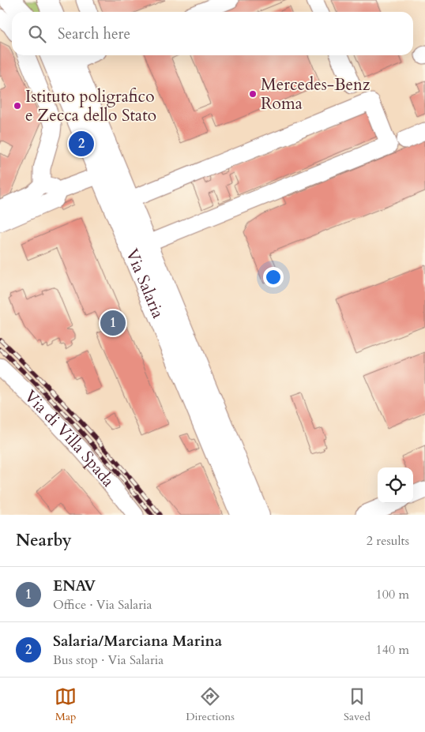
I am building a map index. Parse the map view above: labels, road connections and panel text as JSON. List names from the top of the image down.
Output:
{
  "streets": {
    "main road": ["Via Salaria"],
    "street": ["Via di Villa Spada"]
  },
  "places": ["Mercedes-Benz Roma", "Istituto poligrafico e Zecca dello Stato"],
  "page": {
    "search": "Search here",
    "pins": ["2", "1"],
    "heading": ["Nearby", "2 results"],
    "list": [
      {
        "mark": "1",
        "name": "ENAV",
        "note": "Office · Via Salaria",
        "value": "100 m"
      },
      {
        "mark": "2",
        "name": "Salaria/Marciana Marina",
        "note": "Bus stop · Via Salaria",
        "value": "140 m"
      }
    ],
    "nav": ["Map", "Directions", "Saved"]
  }
}
